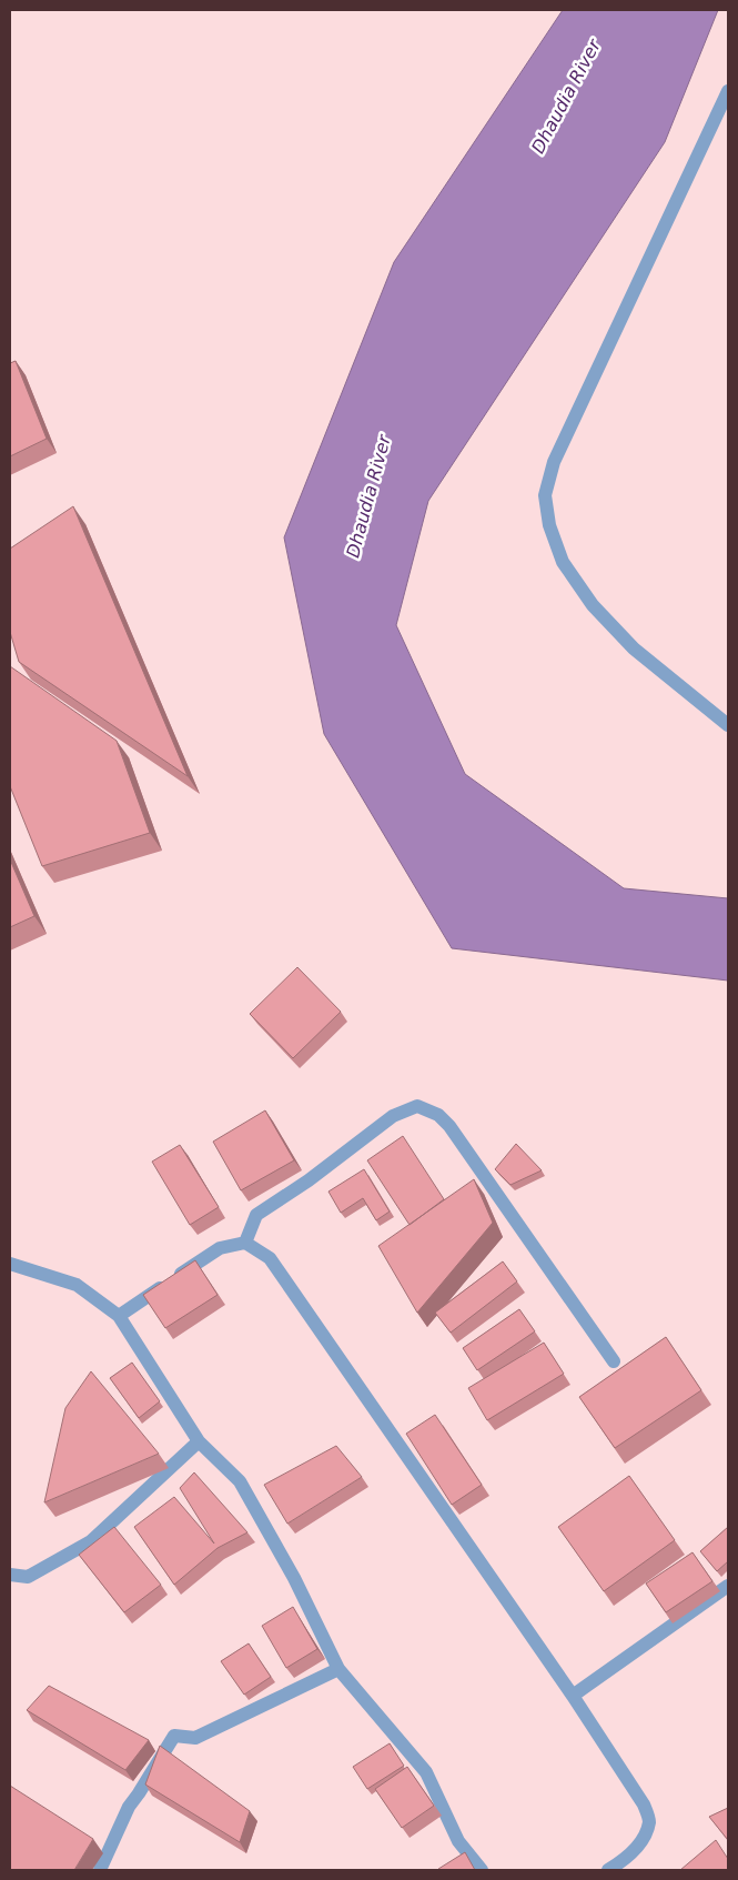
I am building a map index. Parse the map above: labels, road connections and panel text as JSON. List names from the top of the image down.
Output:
{
  "water": ["Dhaudia River"]
}
